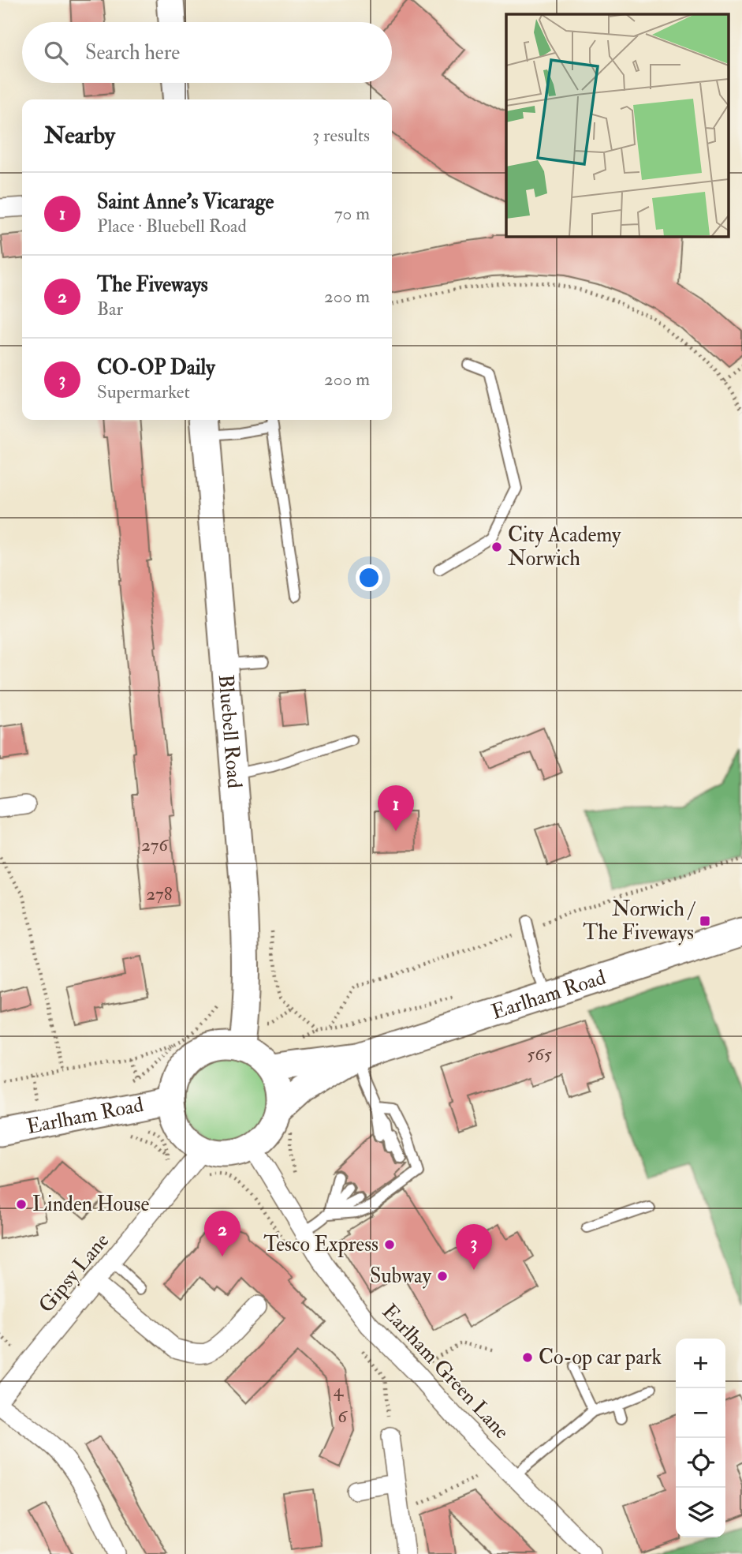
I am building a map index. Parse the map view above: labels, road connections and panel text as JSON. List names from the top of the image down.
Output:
{
  "streets": {
    "main road": ["Bluebell Road", "Earlham Road"],
    "street": ["Gipsy Lane", "Earlham Green Lane"]
  },
  "crossings": [
    ["Bluebell Road", "Earlham Road"],
    ["Bluebell Road", "Gipsy Lane"],
    ["Bluebell Road", "Earlham Green Lane"],
    ["Earlham Road", "Gipsy Lane"],
    ["Earlham Road", "Earlham Green Lane"],
    ["Gipsy Lane", "Earlham Green Lane"]
  ],
  "places": {
    "other": [
      "City Academy Norwich",
      "Linden House",
      "Tesco Express",
      "Subway",
      "Co-op car park"
    ],
    "transit": ["Norwich / The Fiveways"]
  },
  "house_numbers": [
    "276",
    "278",
    "565",
    "4",
    "6"
  ],
  "page": {
    "search": "Search here",
    "heading": ["Nearby", "3 results"],
    "list": [
      {
        "mark": "1",
        "name": "Saint Anne’s Vicarage",
        "note": "Place · Bluebell Road",
        "value": "70 m"
      },
      {
        "mark": "2",
        "name": "The Fiveways",
        "note": "Bar",
        "value": "200 m"
      },
      {
        "mark": "3",
        "name": "CO-OP Daily",
        "note": "Supermarket",
        "value": "200 m"
      }
    ],
    "pins": ["1", "2", "3"],
    "map_buttons": ["+", "−"]
  }
}
